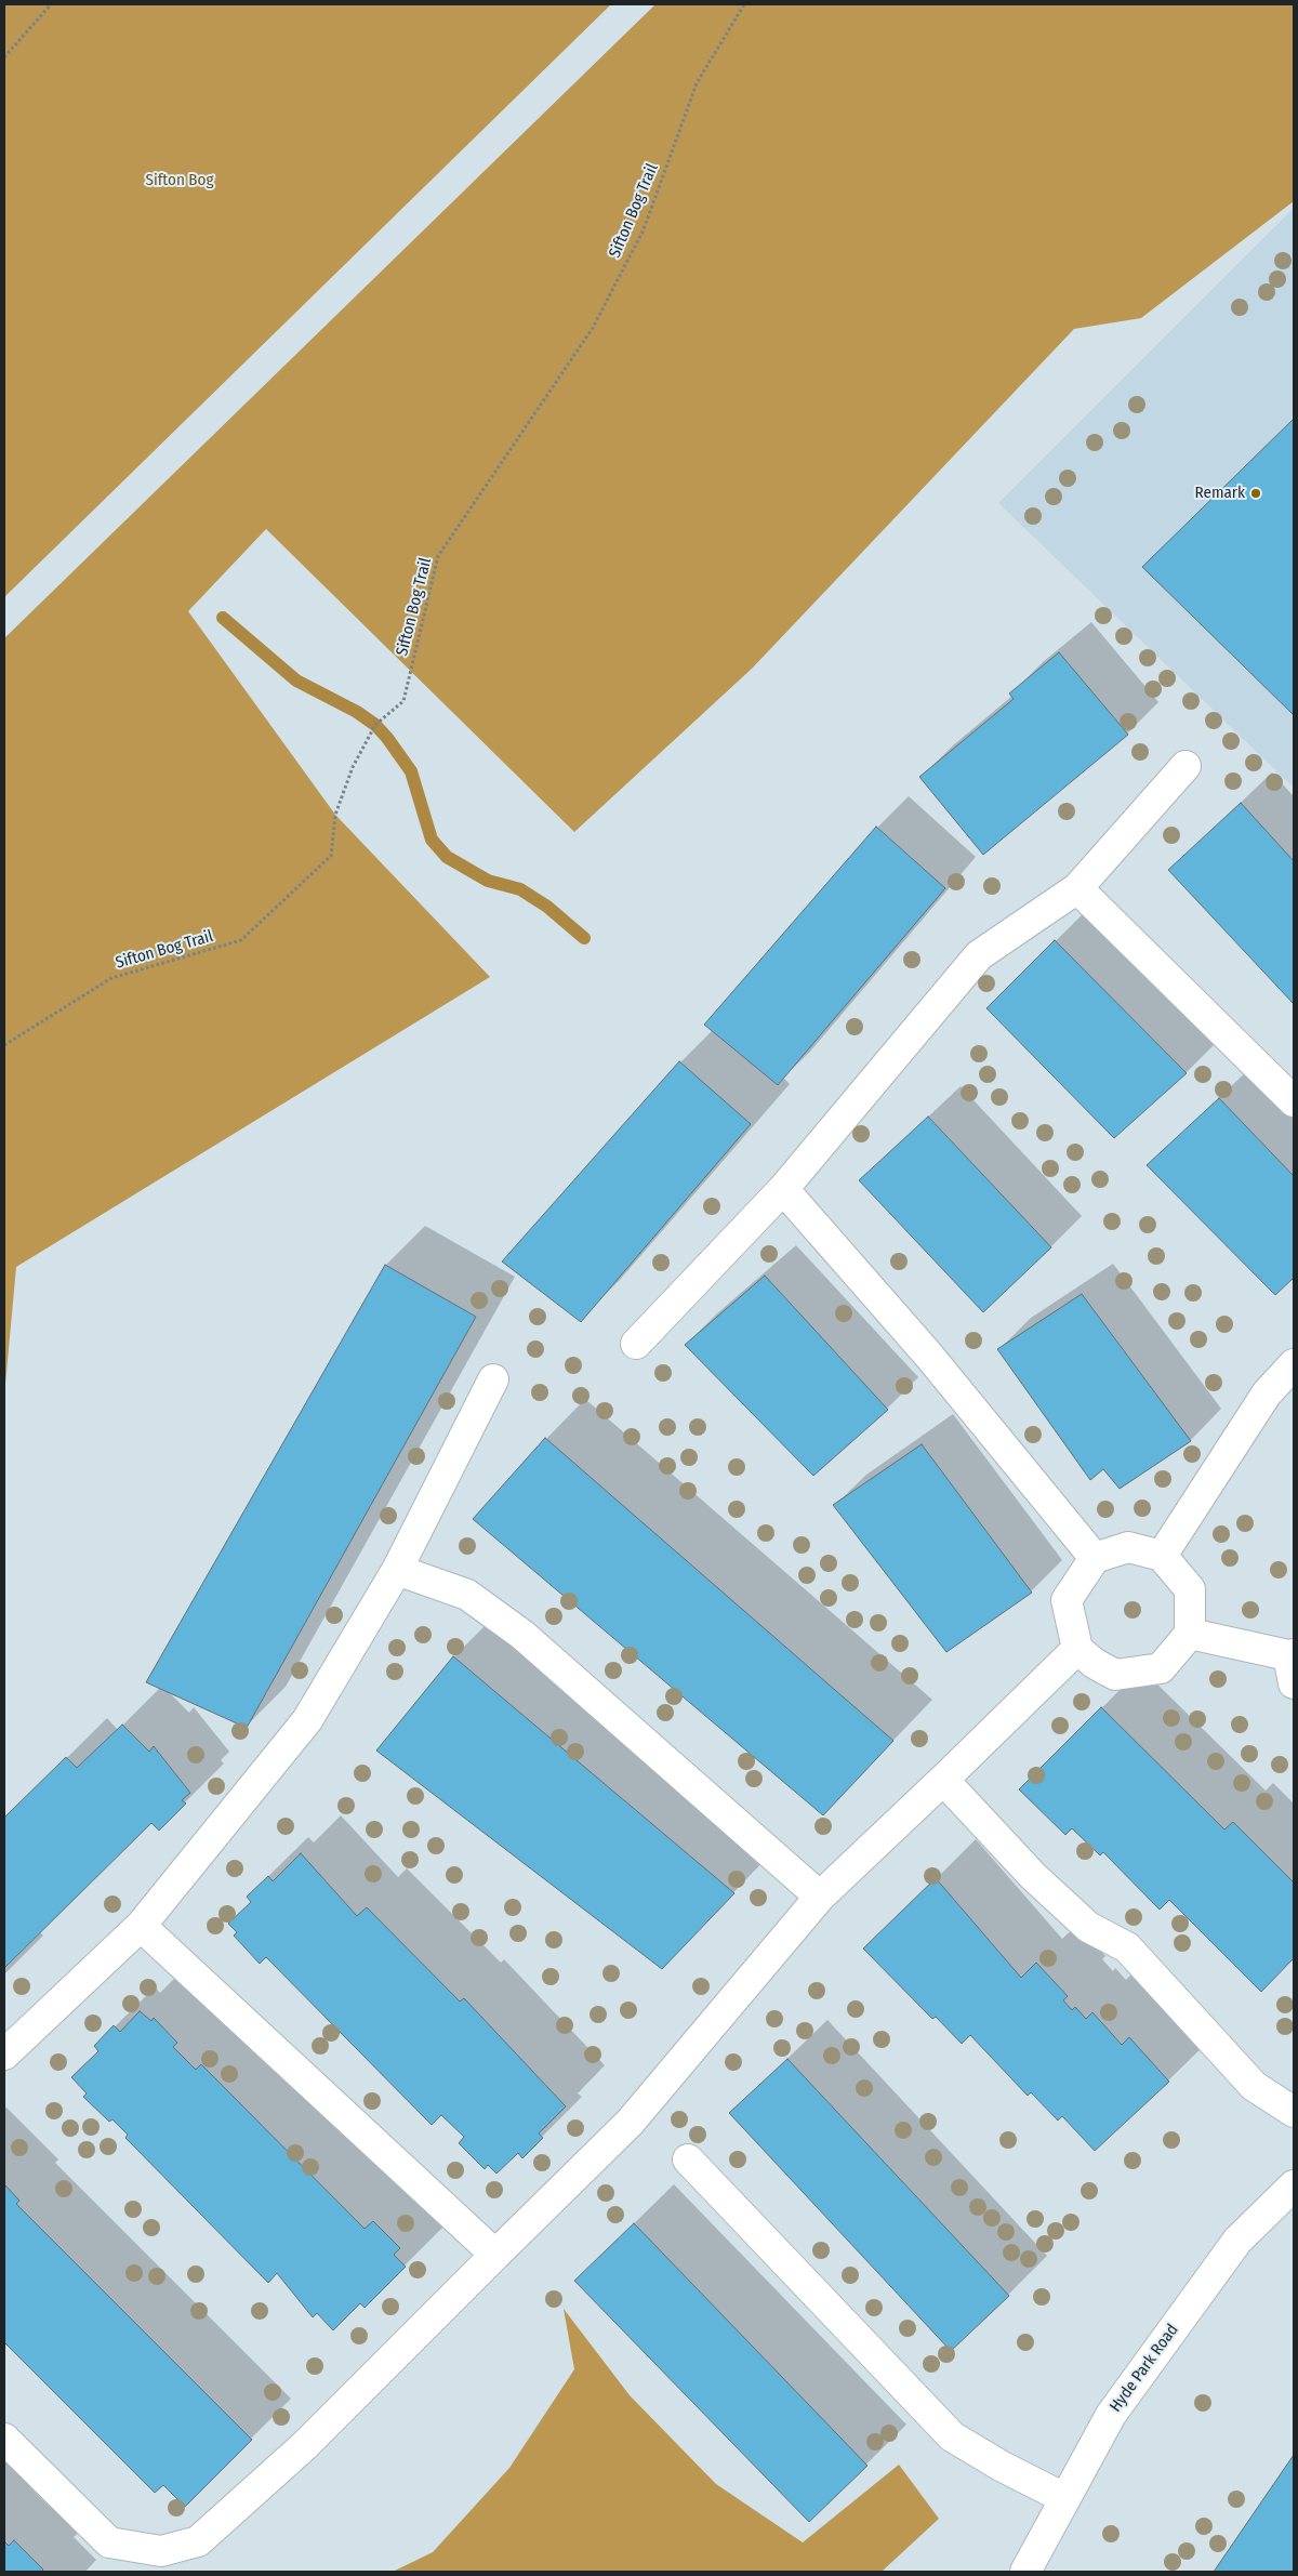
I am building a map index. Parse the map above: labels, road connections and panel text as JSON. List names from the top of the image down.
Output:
{
  "streets": {
    "main road": ["Hyde Park Road"],
    "path": ["Sifton Bog Trail"]
  },
  "parks": ["Sifton Bog"],
  "places": ["Remark"]
}
